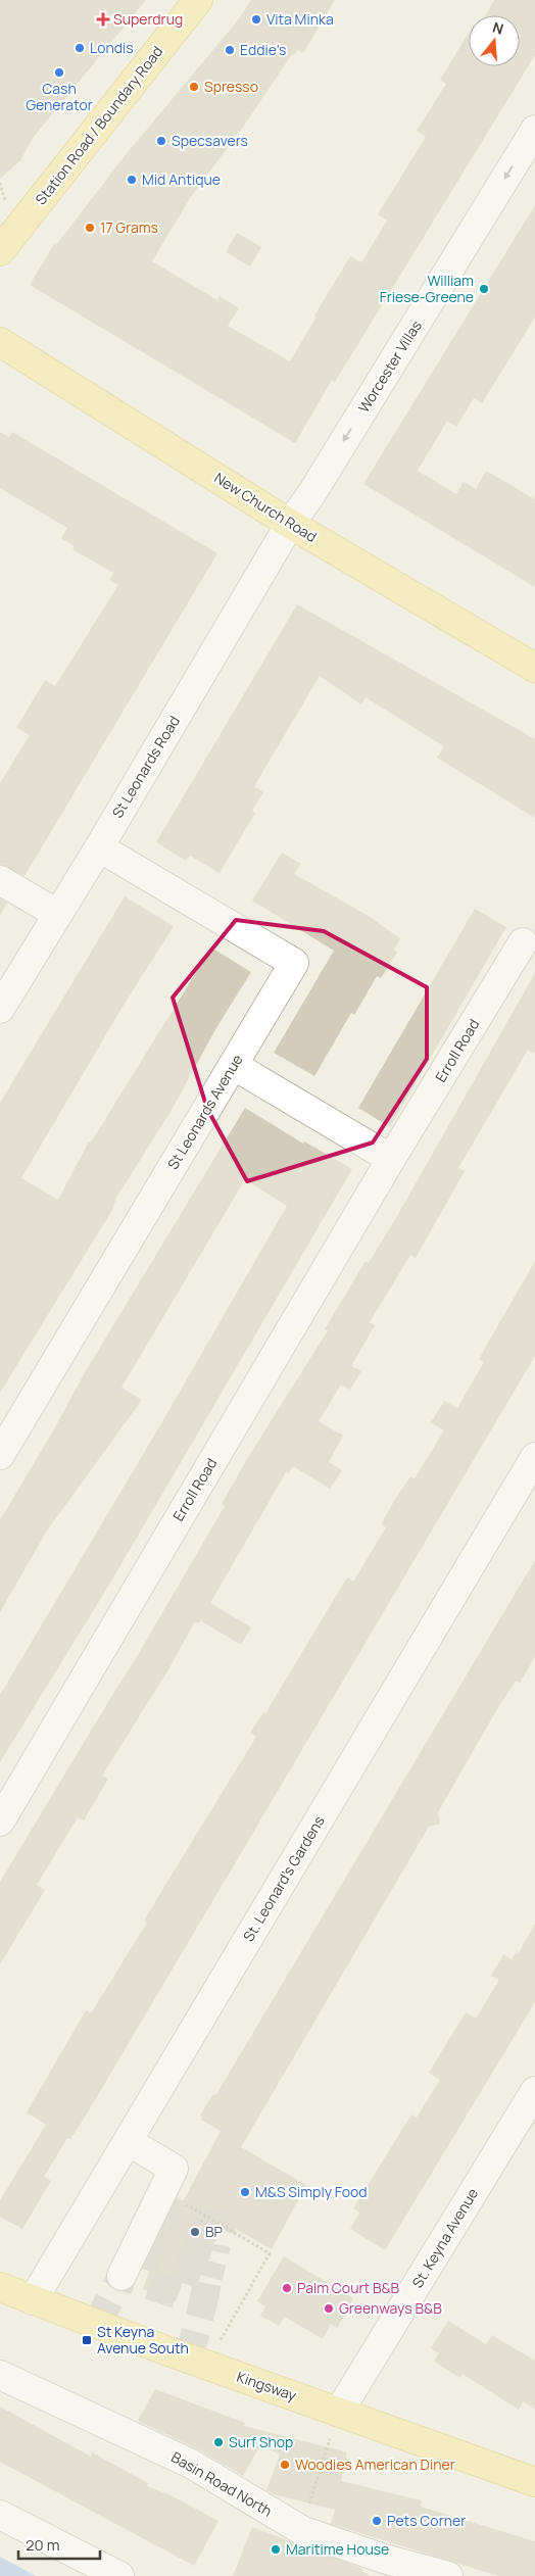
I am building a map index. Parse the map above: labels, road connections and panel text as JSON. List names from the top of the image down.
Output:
{
  "streets": {
    "main road": ["Station Road / Boundary Road", "New Church Road", "Kingsway"],
    "street": [
      "Worcester Villas",
      "St Leonards Road",
      "Erroll Road",
      "St Leonards Avenue",
      "St. Leonard's Gardens",
      "St. Keyna Avenue",
      "Basin Road North"
    ]
  },
  "crossings": [
    ["Worcester Villas", "New Church Road"],
    ["Worcester Villas", "St Leonards Road"],
    ["New Church Road", "St Leonards Road"],
    ["St Leonards Road", "St Leonards Avenue"],
    ["St. Leonard's Gardens", "Kingsway"],
    ["St. Keyna Avenue", "Kingsway"]
  ],
  "one_way": ["Worcester Villas"],
  "places": {
    "health": ["Superdrug"],
    "other": [
      "Vita Minka",
      "Londis",
      "Eddie's",
      "Cash Generator",
      "Spresso",
      "Specsavers",
      "Mid Antique",
      "17 Grams",
      "William Friese-Greene",
      "M&S Simply Food",
      "BP",
      "Palm Court B&B",
      "Greenways B&B",
      "Surf Shop",
      "Woodies American Diner",
      "Pets Corner",
      "Maritime House"
    ],
    "transit": ["St Keyna Avenue South"]
  },
  "scale_bar": "20 m",
  "north": "top"
}
